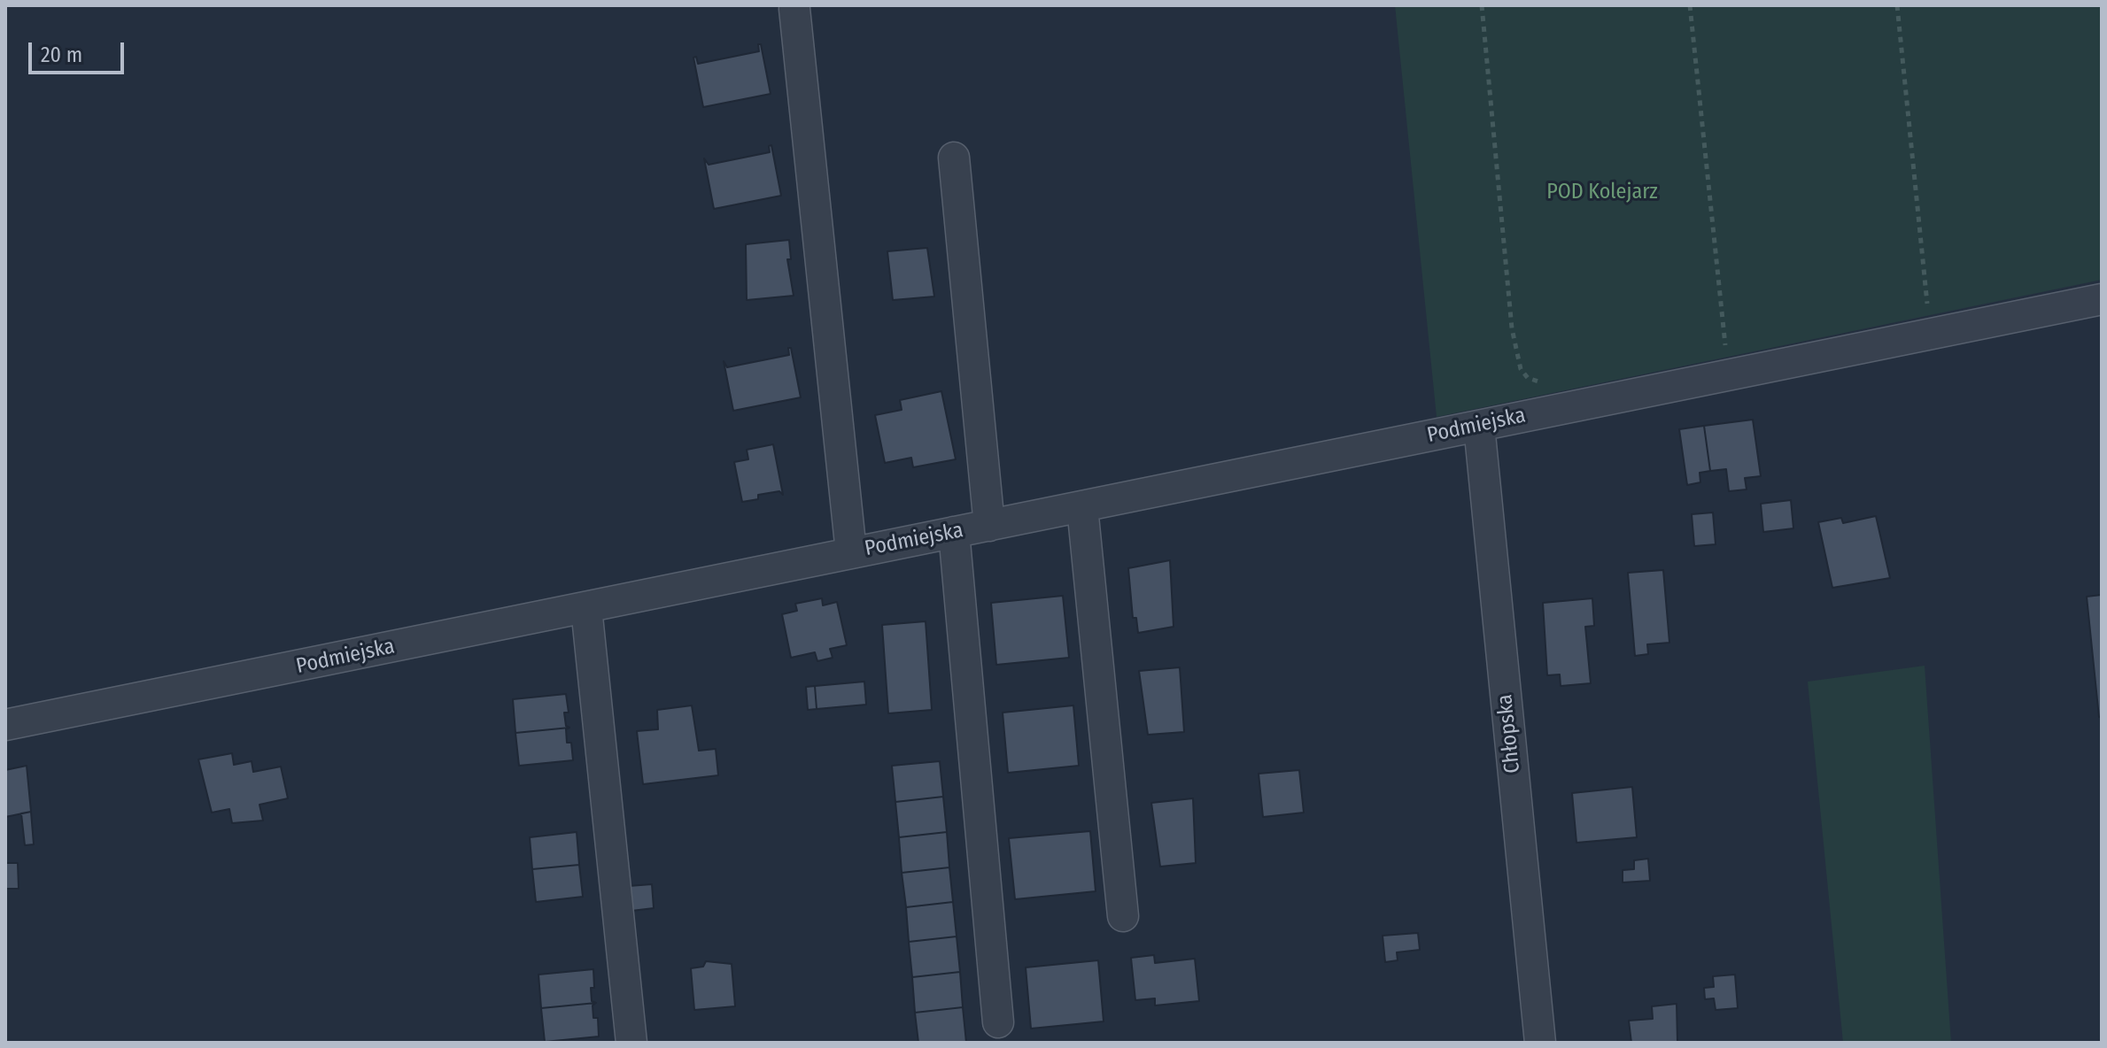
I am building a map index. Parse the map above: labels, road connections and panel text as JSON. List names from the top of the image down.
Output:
{
  "streets": {
    "street": ["Podmiejska", "Chłopska"]
  },
  "crossings": [
    ["Podmiejska", "Chłopska"]
  ],
  "parks": ["POD Kolejarz"],
  "scale_bar": "20 m"
}
